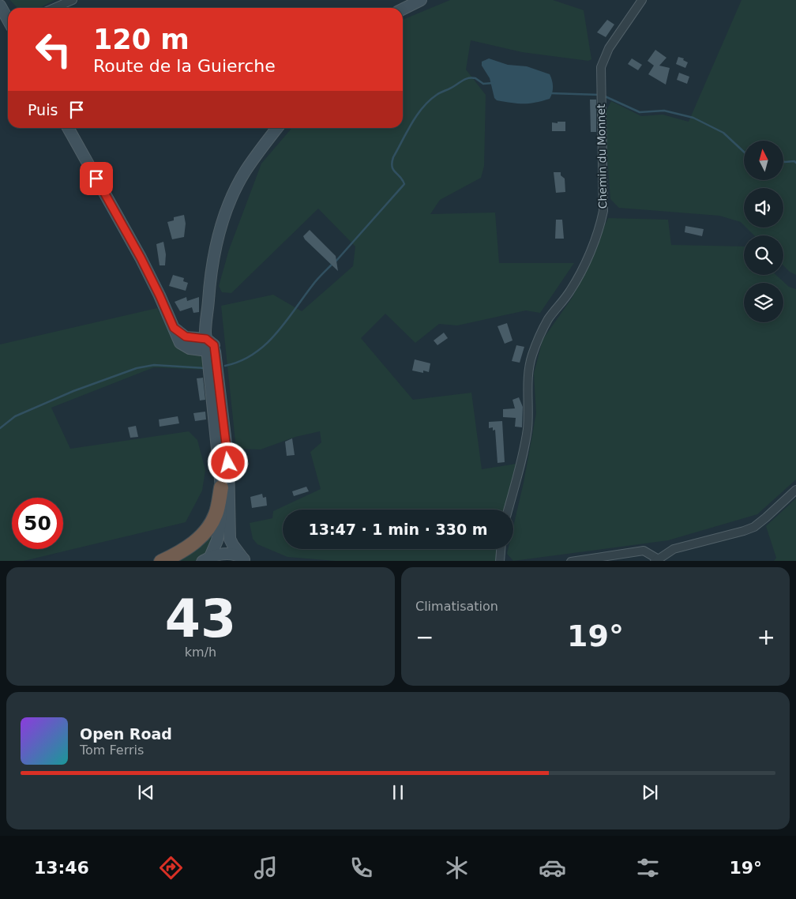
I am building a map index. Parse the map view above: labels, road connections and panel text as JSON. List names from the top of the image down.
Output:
{
  "streets": {
    "street": ["Chemin du Monnet"]
  },
  "north": "top",
  "page": {
    "turn": ["120 m", "Route de la Guierche"],
    "then": "Puis",
    "limit": "50",
    "trip": "13:47 · 1 min · 330 m",
    "tile": [
      ["43", "km/h"],
      "Climatisation"
    ],
    "heat": ["−", "19°", "+"],
    "song": ["Open Road", "Tom Ferris"],
    "tabs": ["13:46", "19°"]
  }
}
